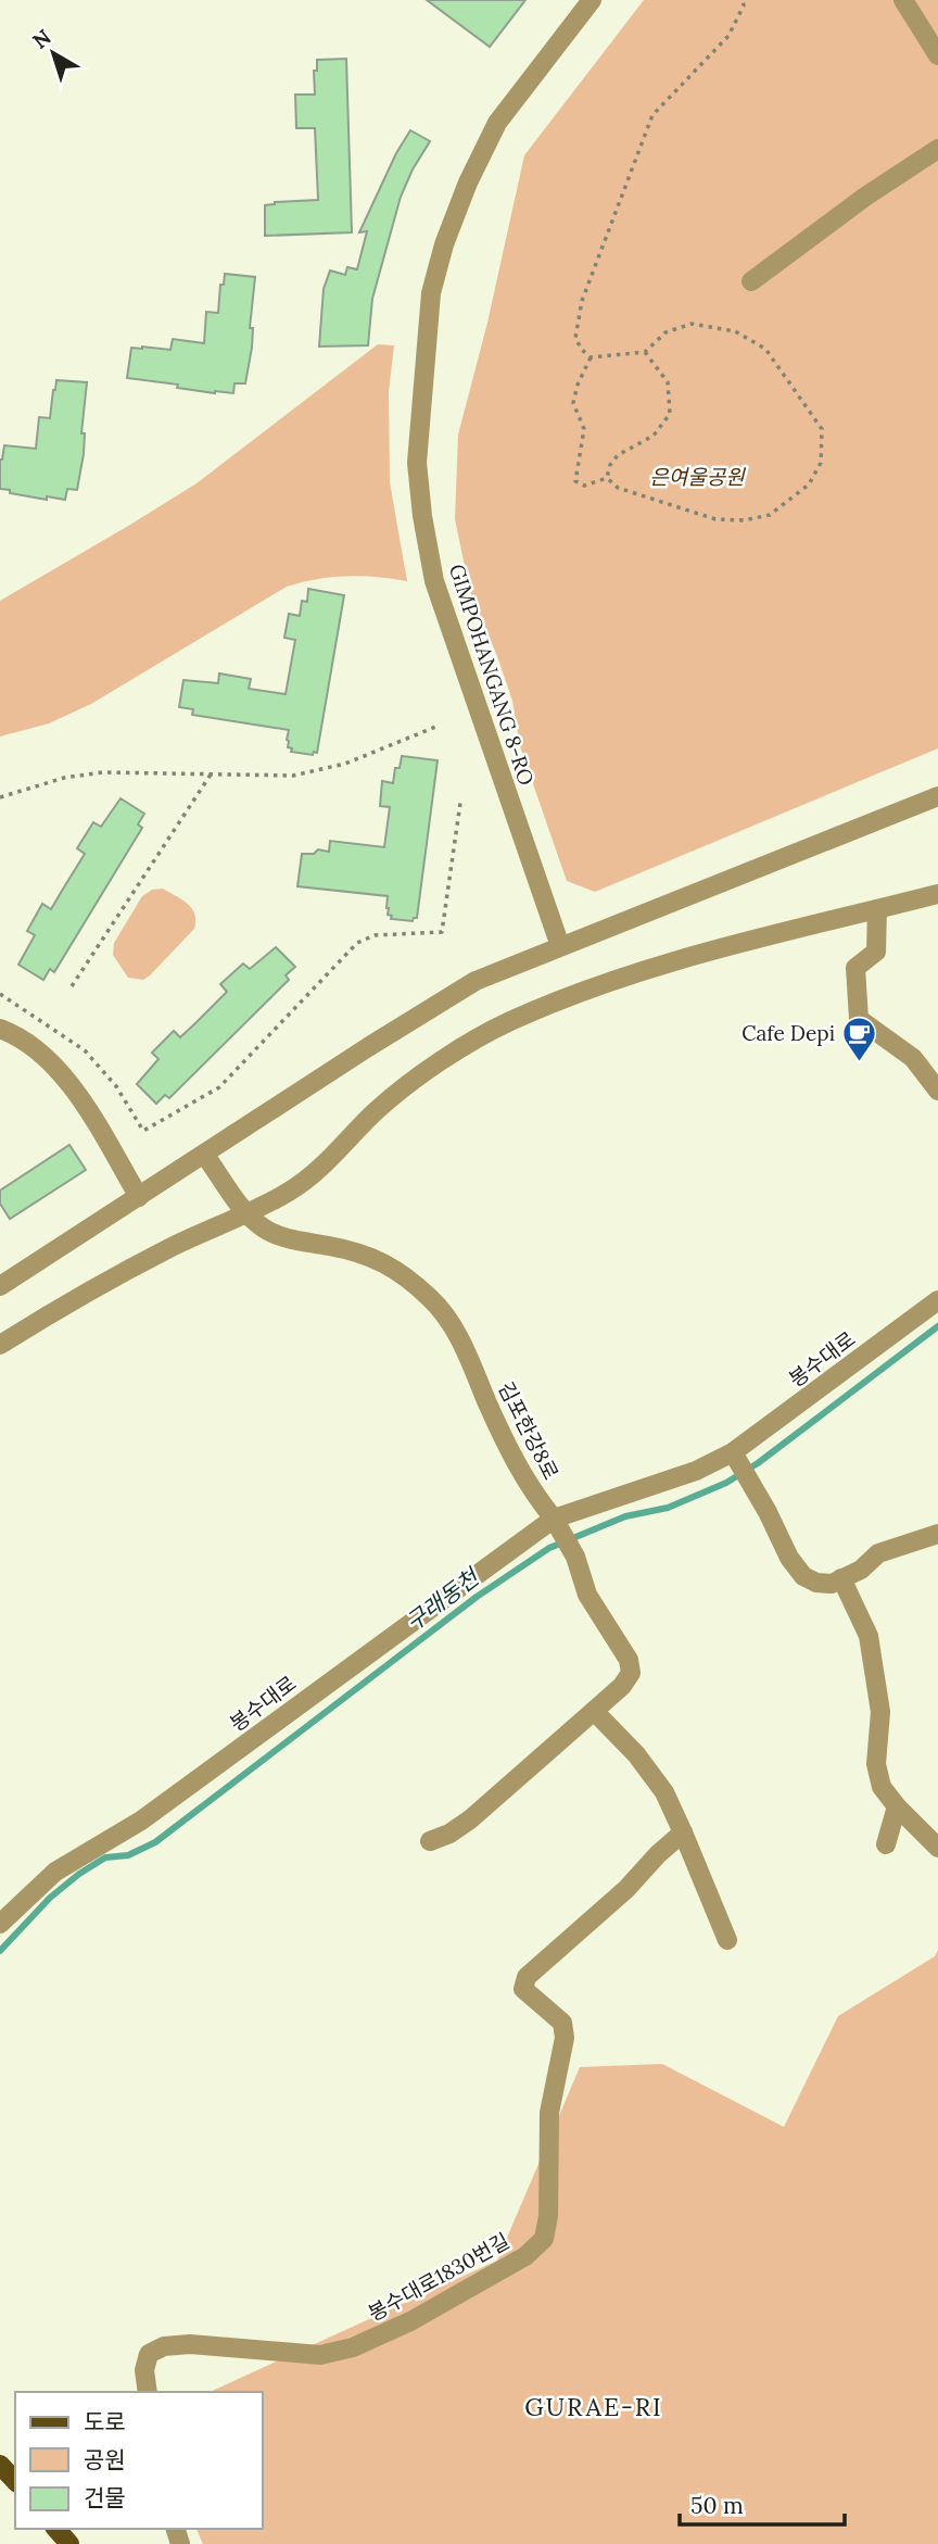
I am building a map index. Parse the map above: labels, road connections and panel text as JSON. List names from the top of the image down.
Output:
{
  "streets": {
    "street": [
      "GIMPOHANGANG 8-RO",
      "봉수대로",
      "김포한강8로",
      "봉수대로1830번길"
    ]
  },
  "crossings": [
    ["봉수대로", "김포한강8로"]
  ],
  "districts": ["GURAE-RI"],
  "water": ["구래동천"],
  "parks": ["은여울공원"],
  "places": {
    "cafe": ["Cafe Depi"]
  },
  "legend": ["도로", "공원", "건물"],
  "scale_bar": "50 m",
  "north": "top left"
}
